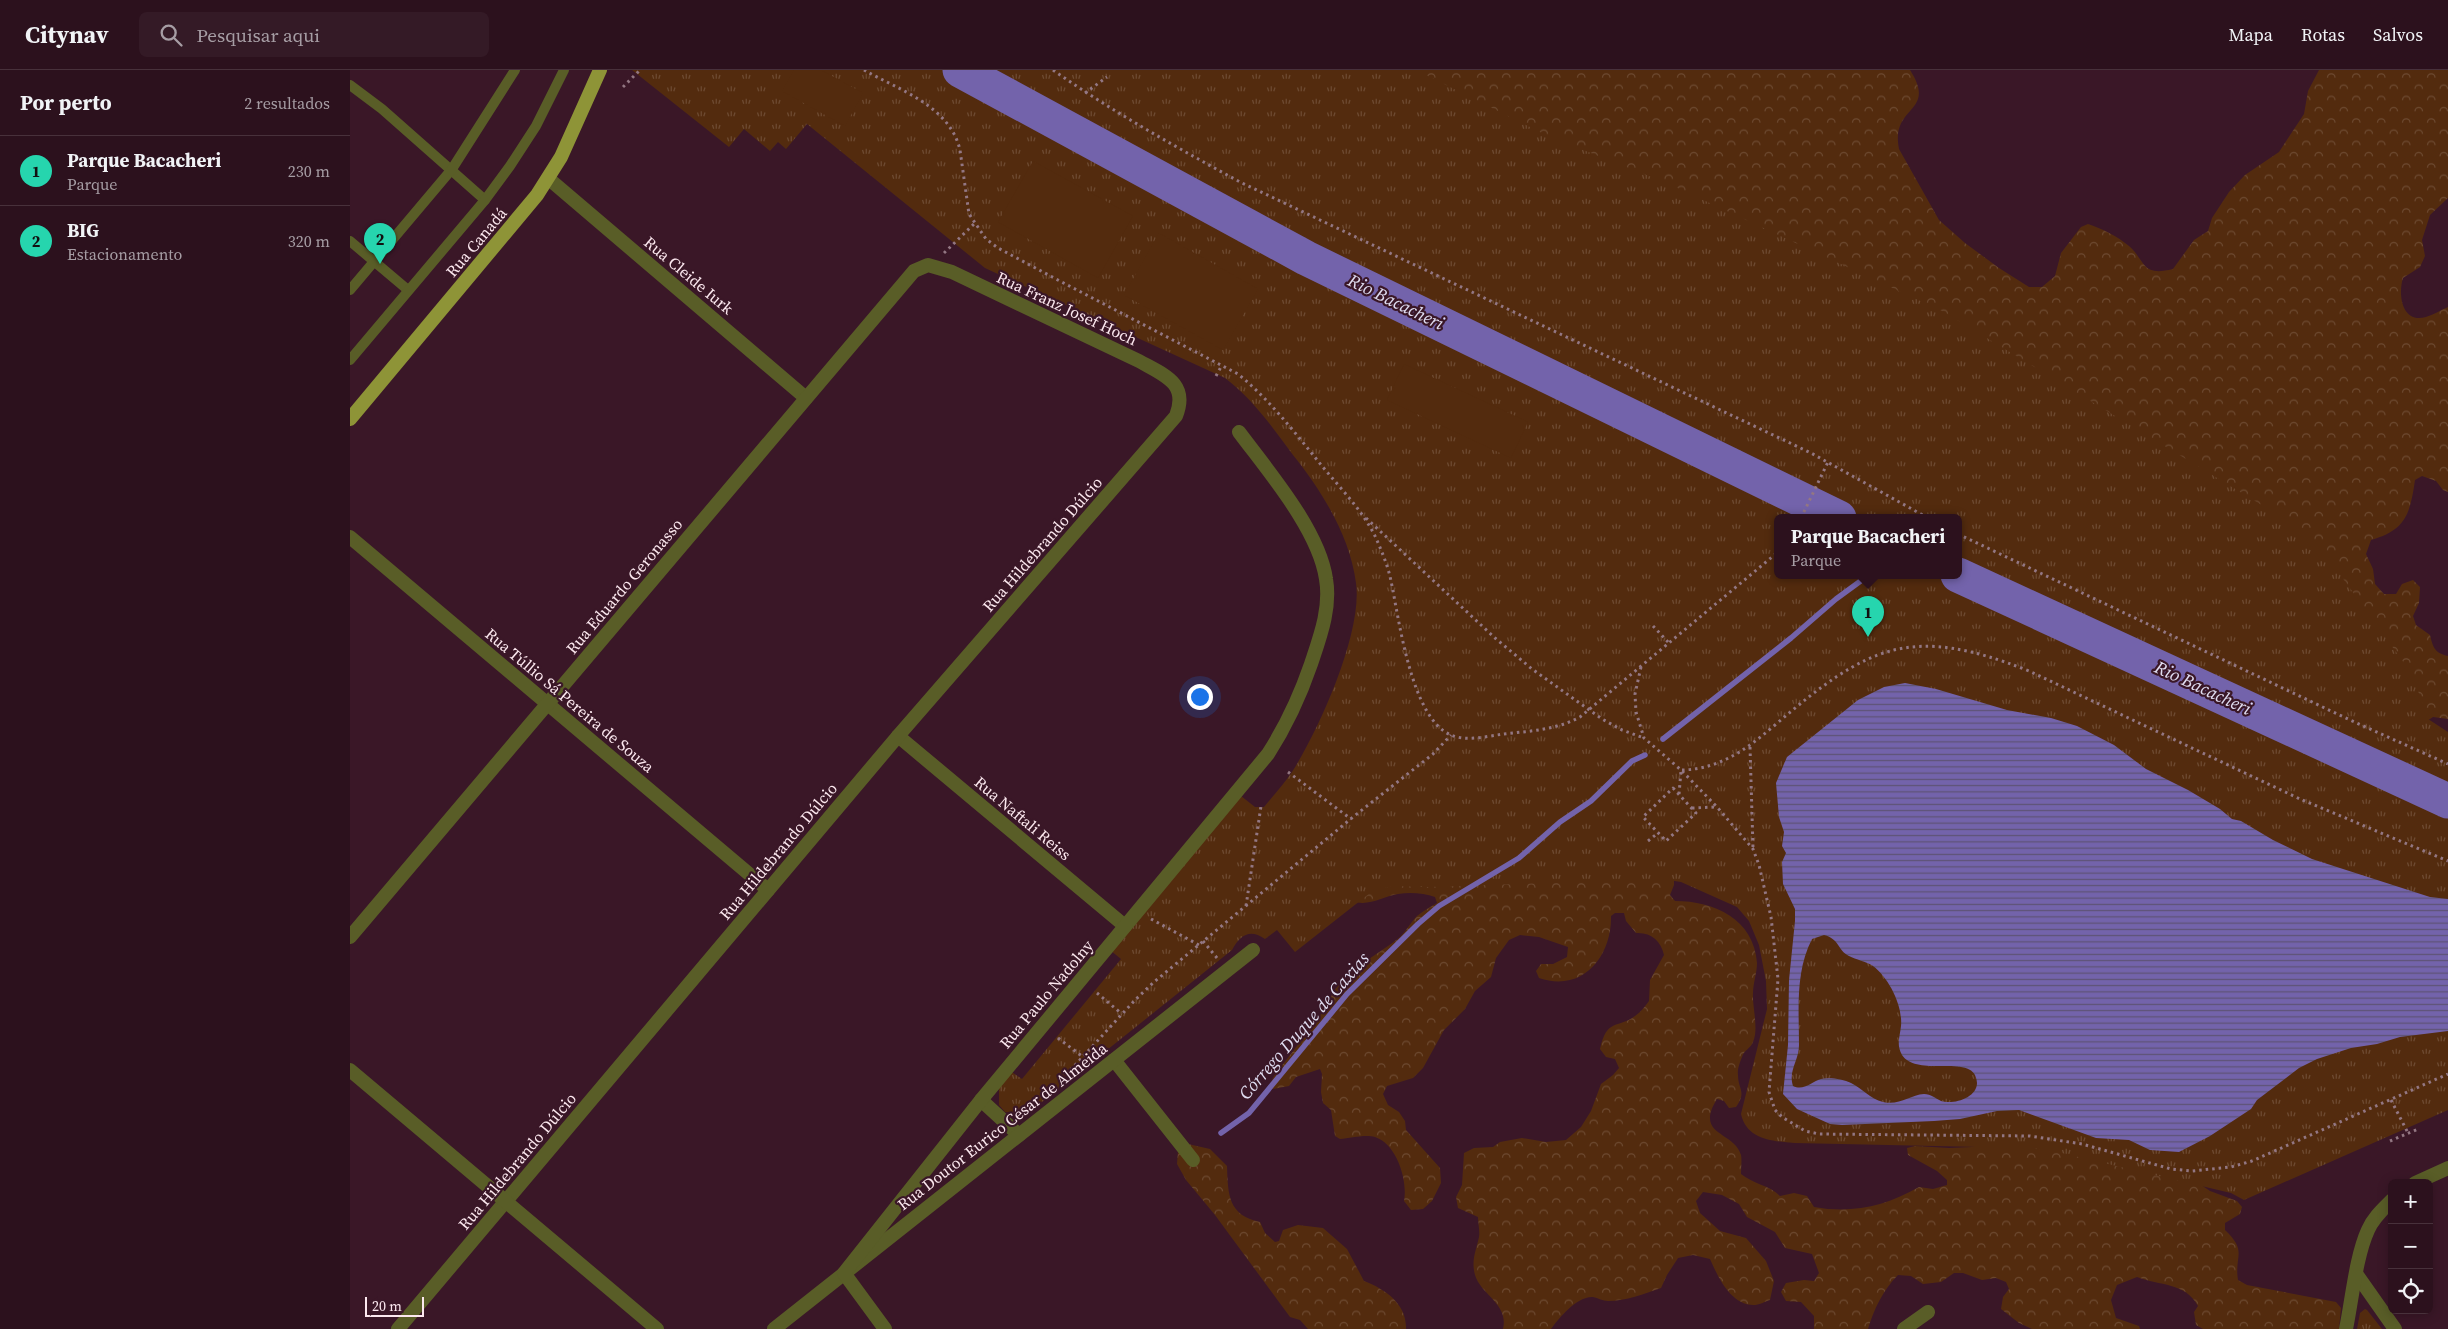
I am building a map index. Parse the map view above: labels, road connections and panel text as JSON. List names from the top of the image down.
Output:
{
  "streets": {
    "main road": ["Rua Canadá"],
    "street": [
      "Rua Cleide Iurk",
      "Rua Franz Josef Hoch",
      "Rua Hildebrando Dúlcio",
      "Rua Eduardo Geronasso",
      "Rua Túllio Sá Pereira de Souza",
      "Rua Naftali Reiss",
      "Rua Paulo Nadolny",
      "Rua Doutor Eurico César de Almeida"
    ]
  },
  "crossings": [
    ["Rua Canadá", "Rua Cleide Iurk"],
    ["Rua Cleide Iurk", "Rua Eduardo Geronasso"],
    ["Rua Franz Josef Hoch", "Rua Hildebrando Dúlcio"],
    ["Rua Franz Josef Hoch", "Rua Eduardo Geronasso"],
    ["Rua Hildebrando Dúlcio", "Rua Túllio Sá Pereira de Souza"],
    ["Rua Hildebrando Dúlcio", "Rua Naftali Reiss"],
    ["Rua Eduardo Geronasso", "Rua Túllio Sá Pereira de Souza"],
    ["Rua Naftali Reiss", "Rua Paulo Nadolny"],
    ["Rua Paulo Nadolny", "Rua Doutor Eurico César de Almeida"]
  ],
  "water": ["Rio Bacacheri", "Córrego Duque de Caxias"],
  "scale_bar": "20 m",
  "page": {
    "header": "Citynav",
    "search": "Pesquisar aqui",
    "nav": ["Mapa", "Rotas", "Salvos"],
    "heading": ["Por perto", "2 resultados"],
    "list": [
      {
        "mark": "1",
        "name": "Parque Bacacheri",
        "note": "Parque",
        "value": "230 m"
      },
      {
        "mark": "2",
        "name": "BIG",
        "note": "Estacionamento",
        "value": "320 m"
      }
    ],
    "pins": ["2", "1"],
    "popup": ["Parque Bacacheri", "Parque"],
    "map_buttons": ["+", "−"],
    "scale": "20 m"
  }
}
